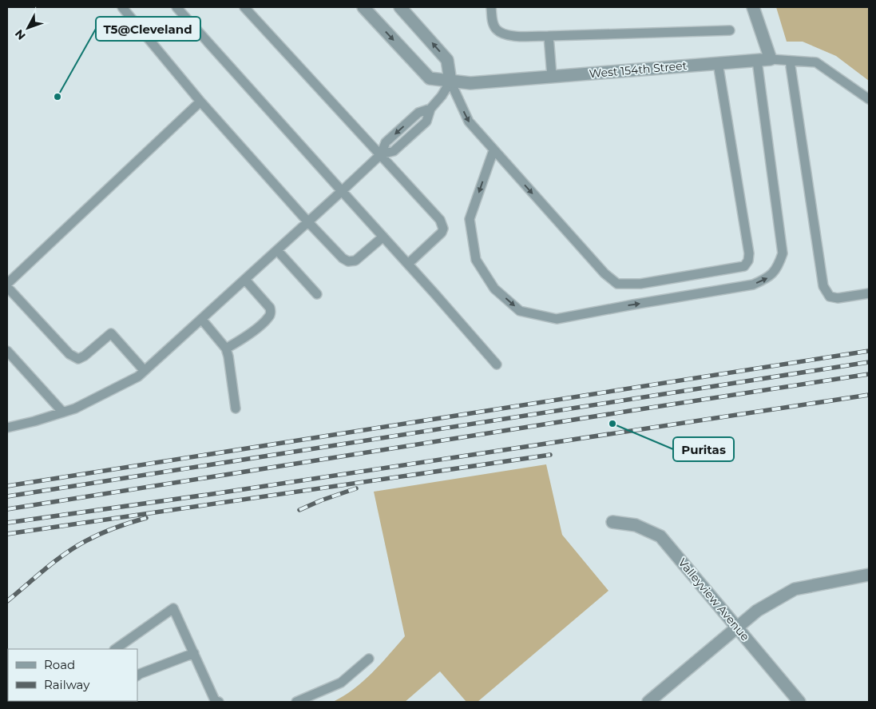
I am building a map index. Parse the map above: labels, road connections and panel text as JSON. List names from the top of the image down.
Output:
{
  "streets": {
    "street": ["West 154th Street", "Valleyview Avenue"]
  },
  "places": ["T5@Cleveland", "Puritas"],
  "legend": ["Road", "Railway"],
  "north": "bottom left"
}
